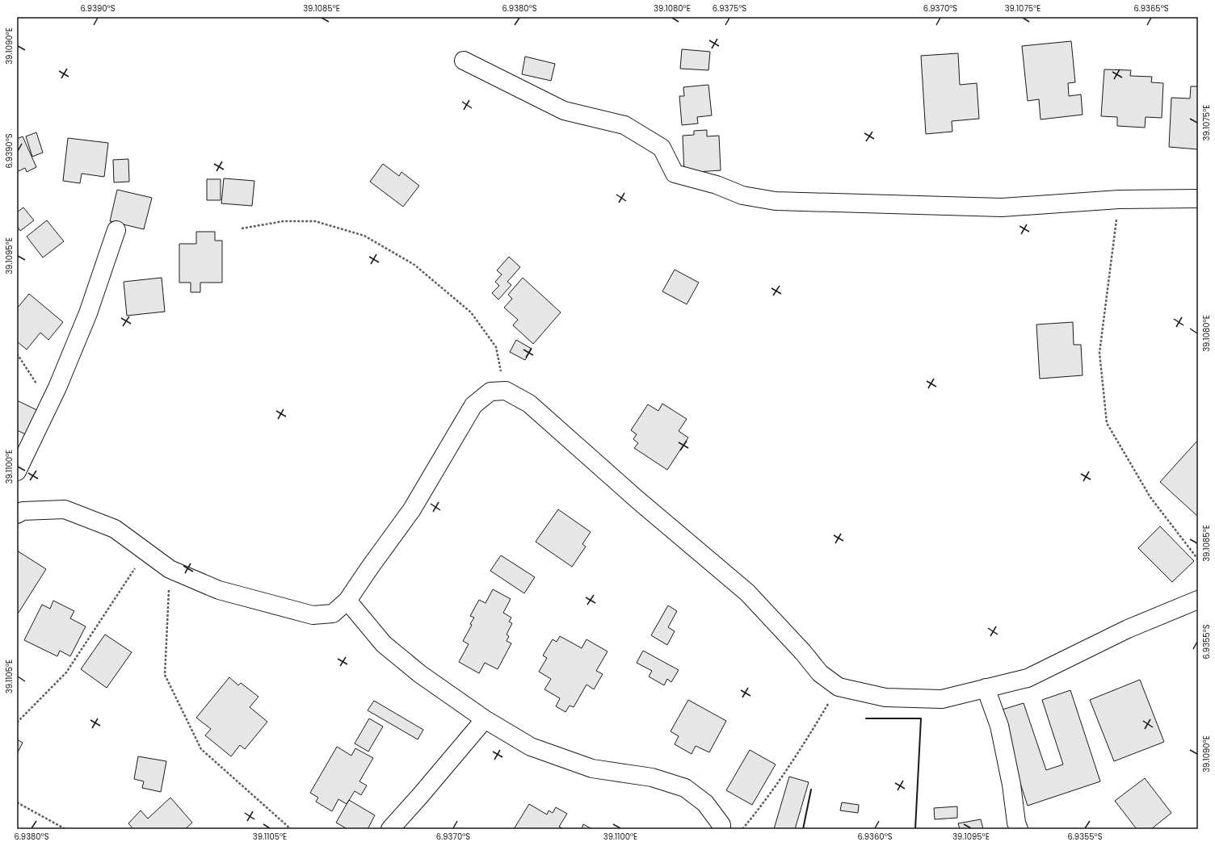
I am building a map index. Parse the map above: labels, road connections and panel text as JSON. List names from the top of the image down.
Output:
{
  "coordinates": [
    "6.9390°S",
    "39.1085°E",
    "6.9380°S",
    "39.1080°E",
    "6.9375°S",
    "6.9370°S",
    "39.1075°E",
    "6.9365°S",
    "39.1090°E",
    "39.1095°E",
    "39.1100°E",
    "6.9355°S",
    "39.1105°E",
    "6.9360°S"
  ]
}
